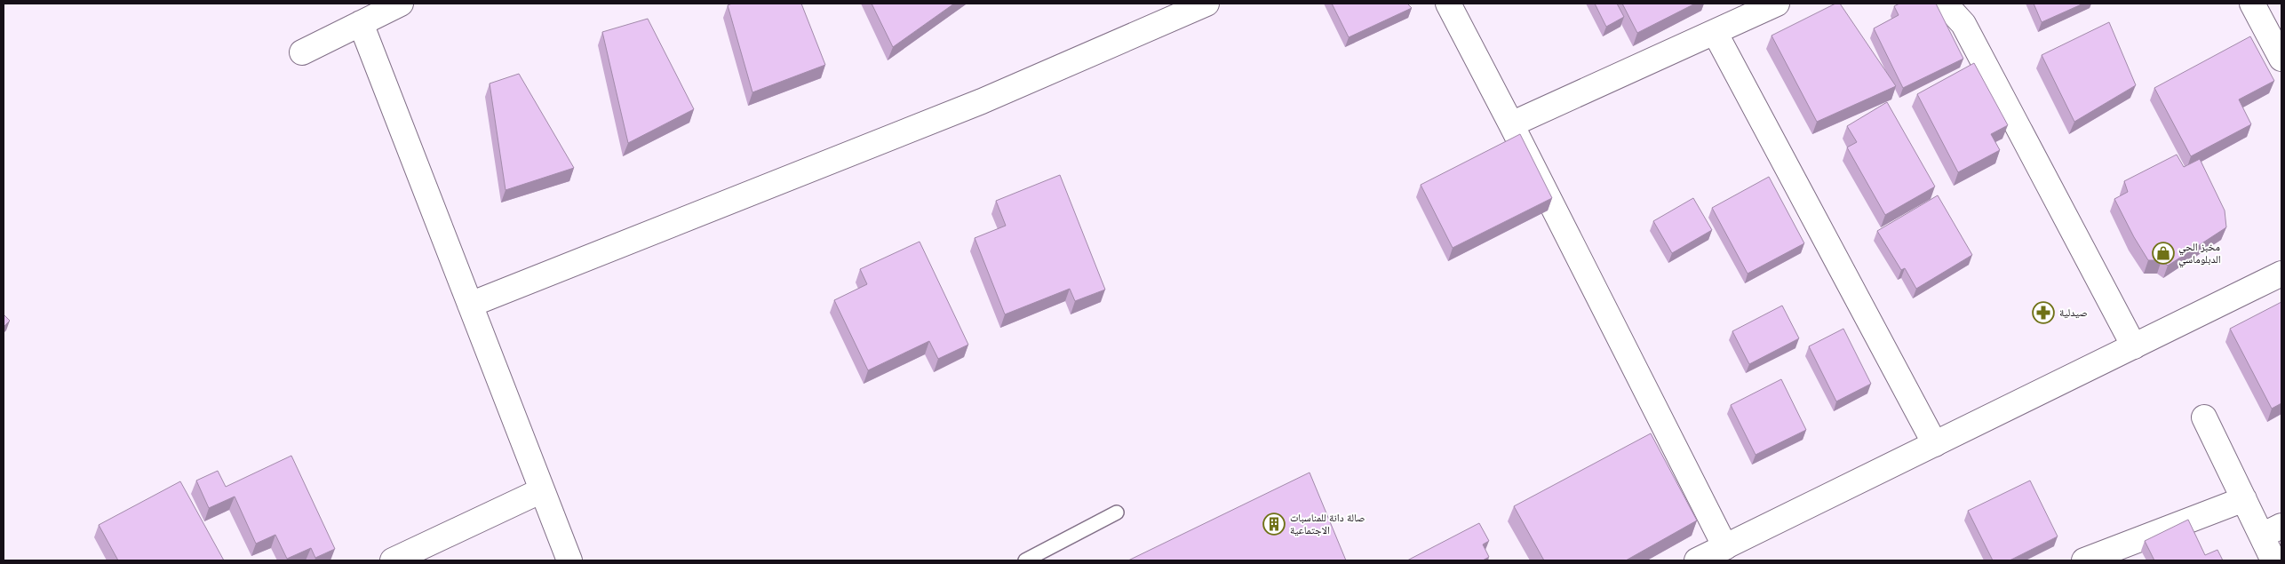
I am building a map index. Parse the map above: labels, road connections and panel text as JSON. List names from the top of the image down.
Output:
{
  "places": {
    "shop": ["مخبز الحي الدبلوماسي"],
    "pharmacy": ["صيدلية"],
    "building": ["صالة دانة للمناسبات الاجتماعية"]
  }
}
